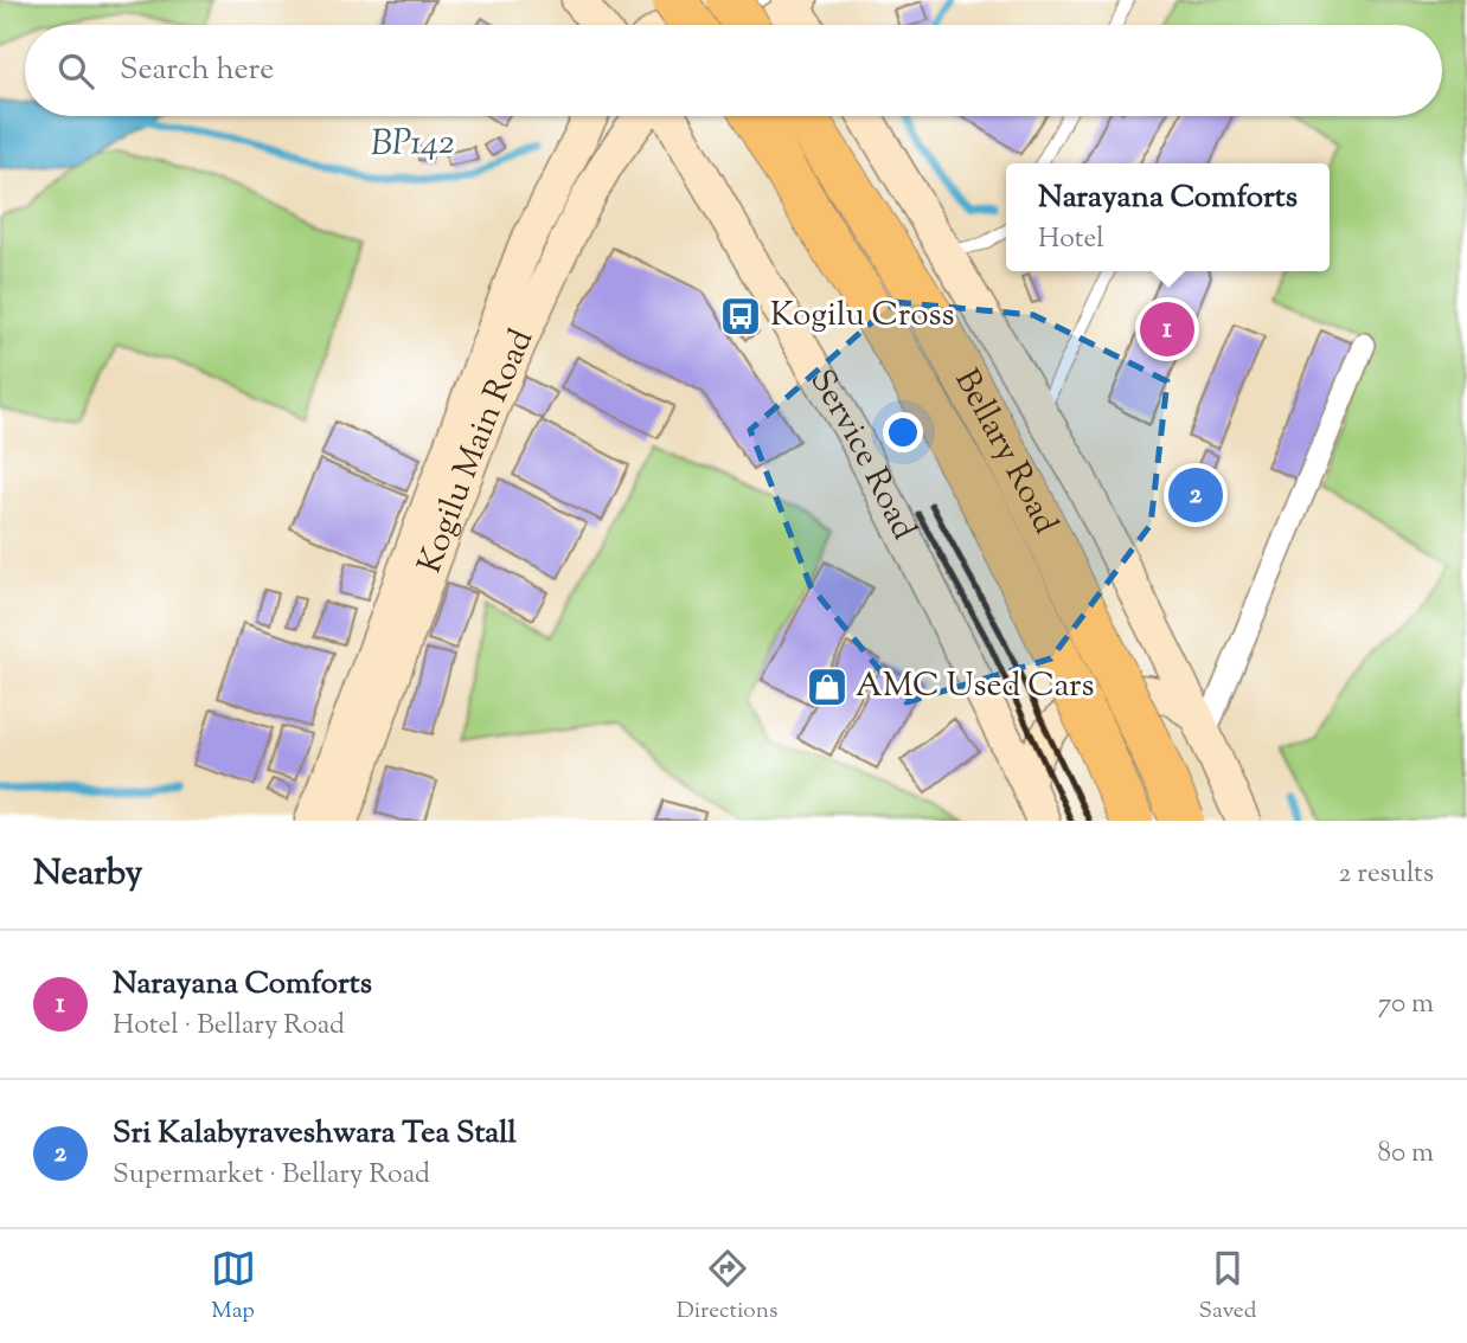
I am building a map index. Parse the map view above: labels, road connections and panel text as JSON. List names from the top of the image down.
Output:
{
  "streets": {
    "highway": ["Bellary Road"],
    "main road": ["Kogilu Main Road", "Service Road"]
  },
  "water": ["BP142"],
  "places": {
    "bus stop": ["Kogilu Cross"],
    "shop": ["AMC Used Cars"]
  },
  "page": {
    "search": "Search here",
    "popup": ["Narayana Comforts", "Hotel"],
    "pins": ["1", "2"],
    "heading": ["Nearby", "2 results"],
    "list": [
      {
        "mark": "1",
        "name": "Narayana Comforts",
        "note": "Hotel · Bellary Road",
        "value": "70 m"
      },
      {
        "mark": "2",
        "name": "Sri Kalabyraveshwara Tea Stall",
        "note": "Supermarket · Bellary Road",
        "value": "80 m"
      }
    ],
    "nav": ["Map", "Directions", "Saved"]
  }
}
